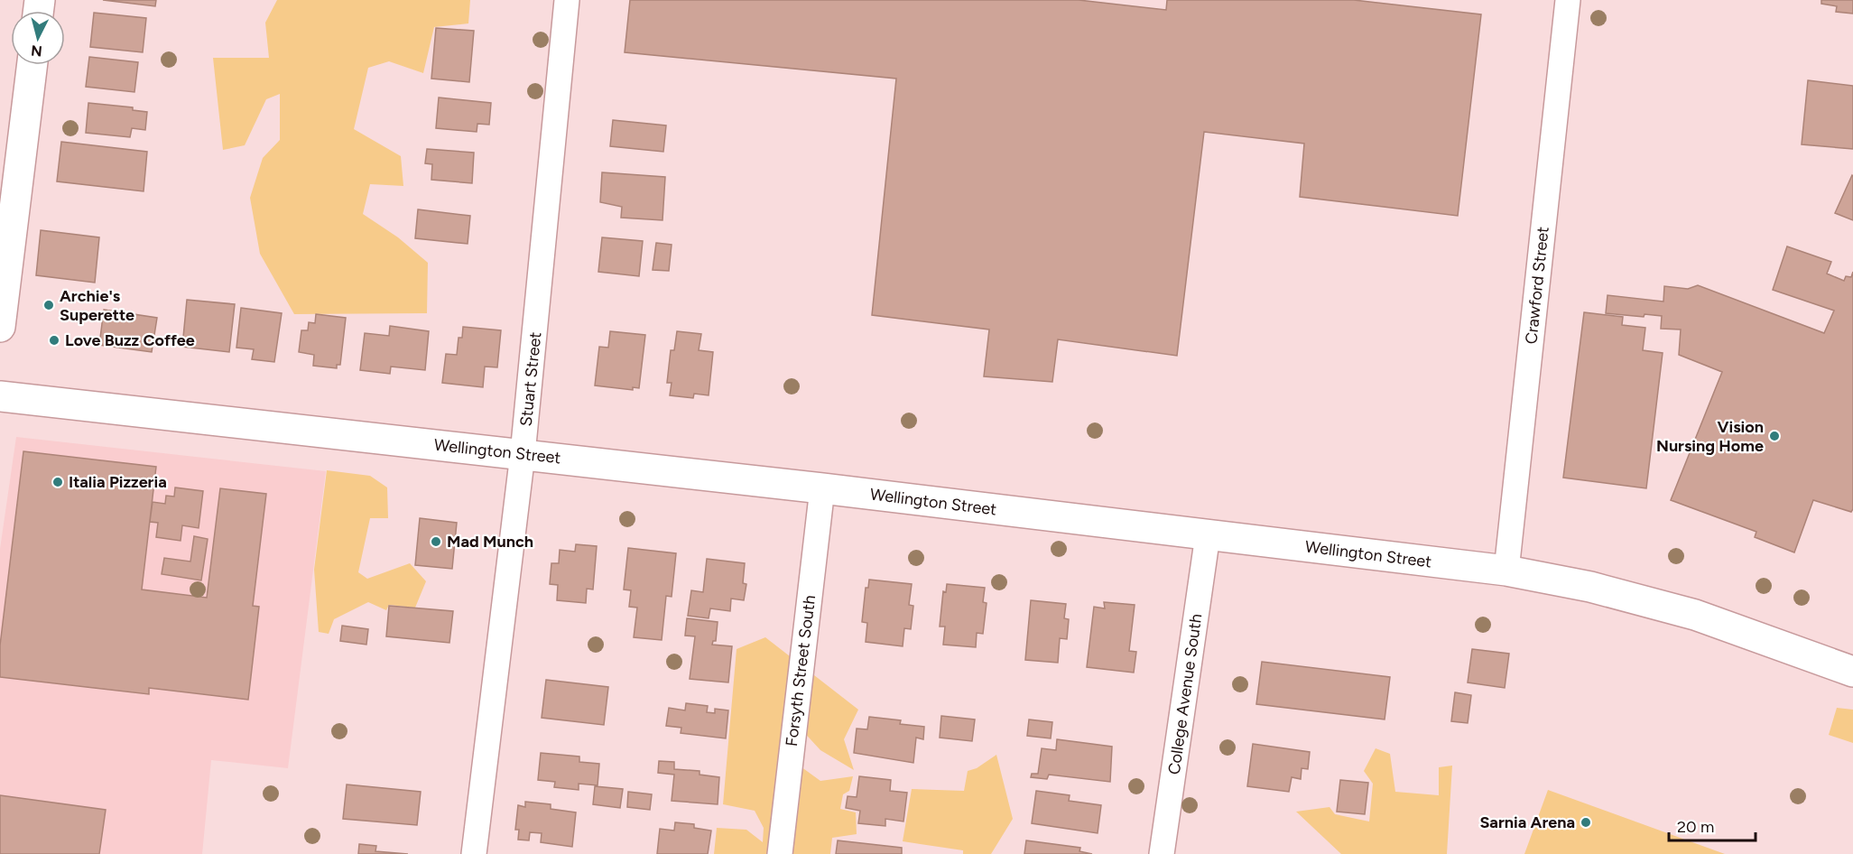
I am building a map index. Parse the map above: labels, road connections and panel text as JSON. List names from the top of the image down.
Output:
{
  "streets": {
    "main road": ["Wellington Street"],
    "street": [
      "Crawford Street",
      "Stuart Street",
      "Forsyth Street South",
      "College Avenue South"
    ]
  },
  "crossings": [
    ["Crawford Street", "Wellington Street"],
    ["Stuart Street", "Wellington Street"],
    ["Wellington Street", "Forsyth Street South"],
    ["Wellington Street", "College Avenue South"]
  ],
  "places": [
    "Archie's Superette",
    "Love Buzz Coffee",
    "Vision Nursing Home",
    "Italia Pizzeria",
    "Mad Munch",
    "Sarnia Arena"
  ],
  "scale_bar": "20 m",
  "north": "bottom"
}
